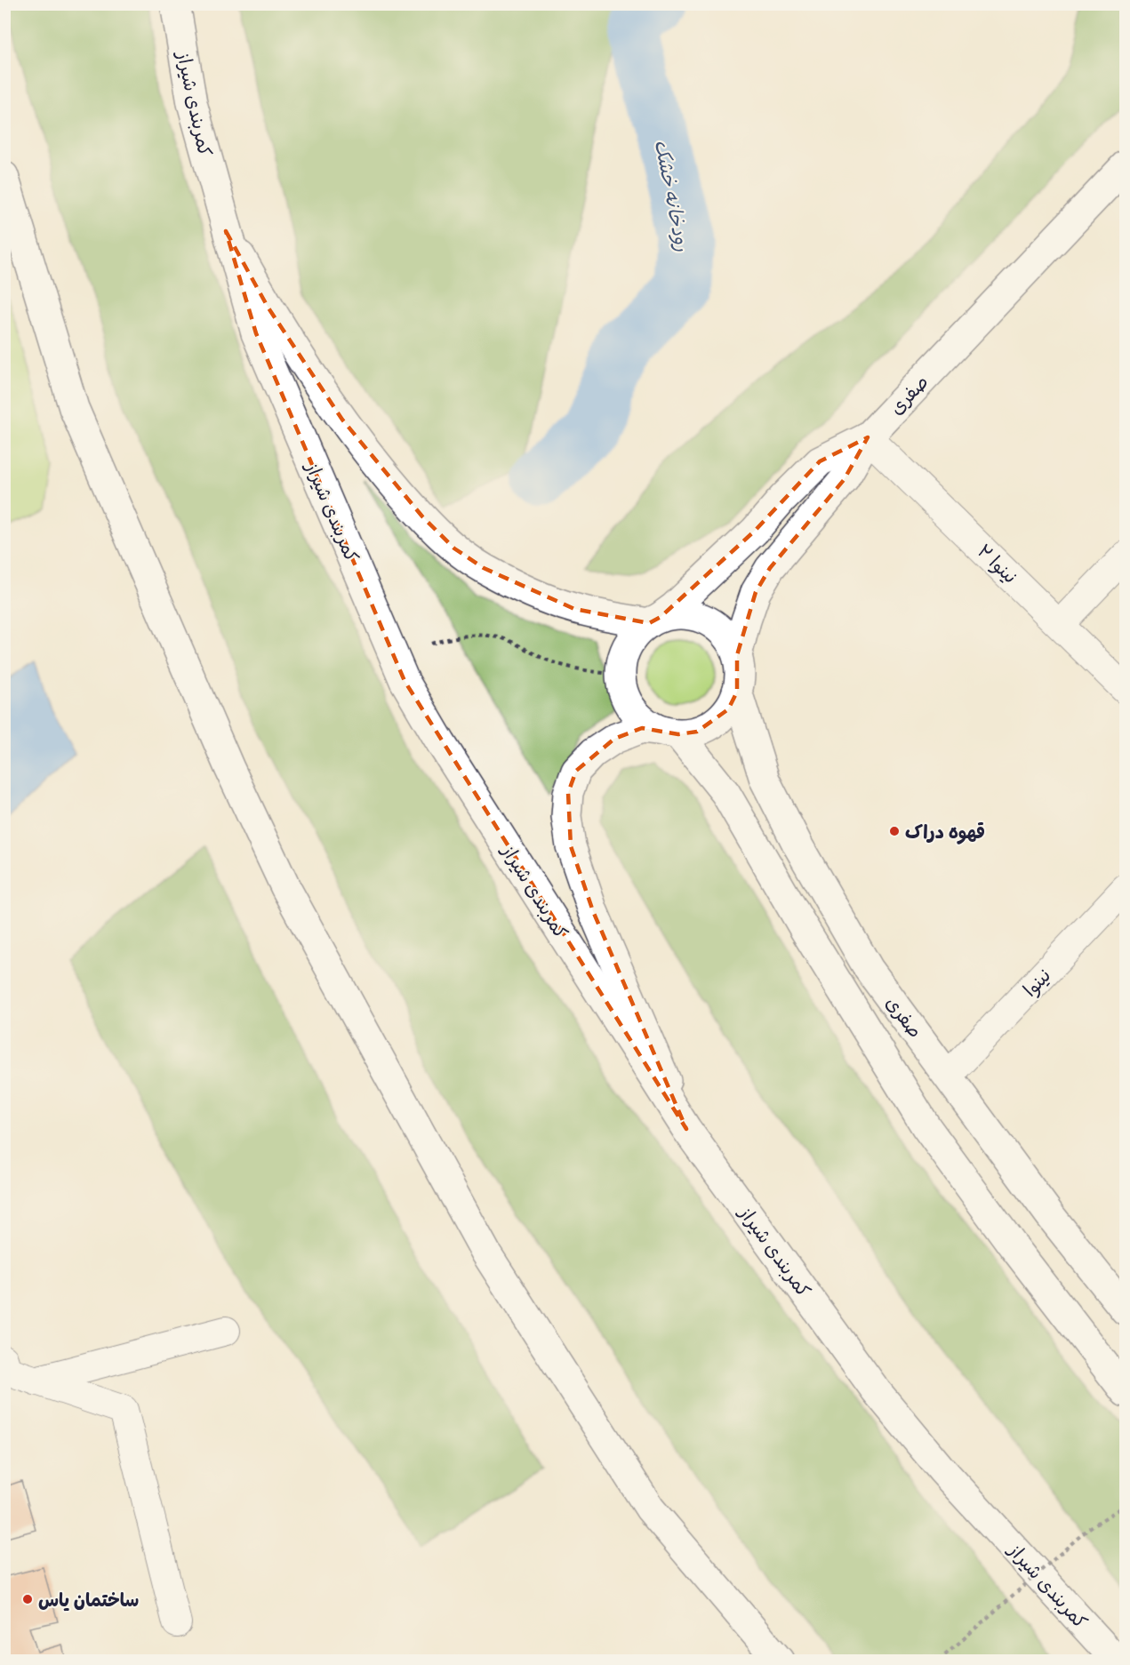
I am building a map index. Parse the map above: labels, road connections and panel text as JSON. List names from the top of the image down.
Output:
{
  "streets": {
    "main road": ["کمربندی شیراز", "صفری"],
    "street": ["۲ نینوا", "نینوا"]
  },
  "crossings": [
    ["صفری", "۲ نینوا"],
    ["صفری", "نینوا"]
  ],
  "water": ["رودخانه خشک"],
  "places": ["قهوه دراک", "ساختمان یاس"]
}
